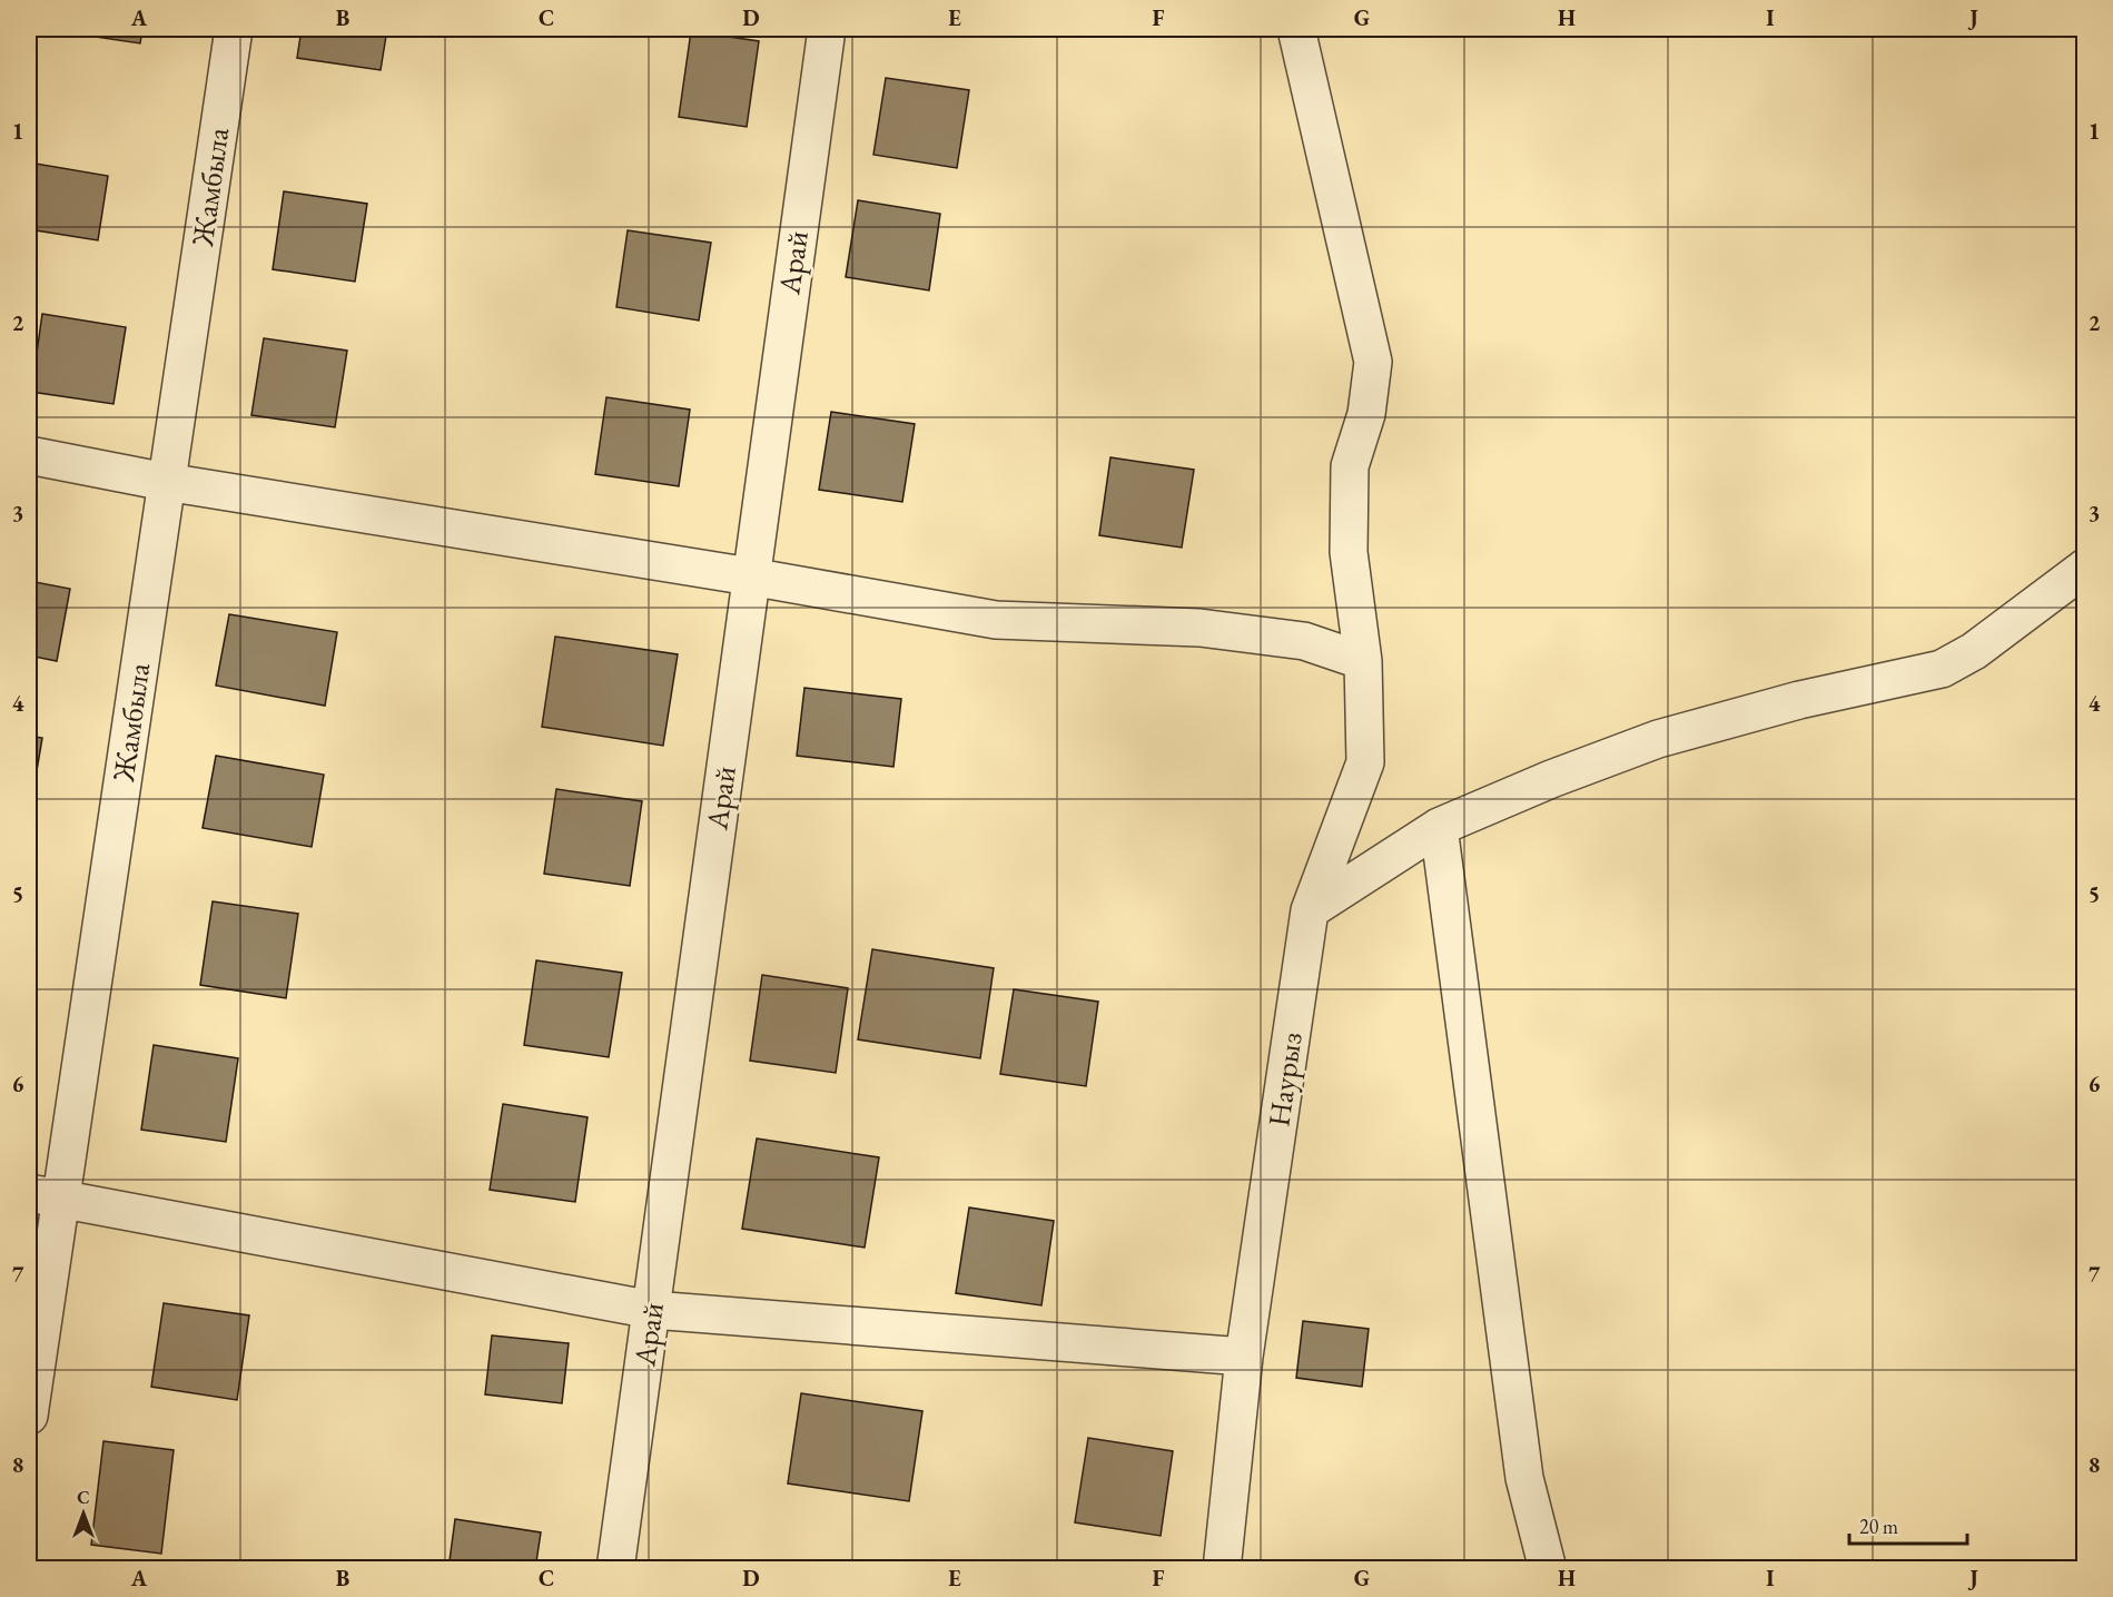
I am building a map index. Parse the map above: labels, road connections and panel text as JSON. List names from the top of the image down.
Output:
{
  "streets": {
    "street": ["Жамбыла", "Арай", "Наурыз"]
  },
  "scale_bar": "20 m",
  "north": "top",
  "grid": {
    "columns": [
      "A",
      "B",
      "C",
      "D",
      "E",
      "F",
      "G",
      "H",
      "I",
      "J"
    ],
    "rows": [
      "1",
      "2",
      "3",
      "4",
      "5",
      "6",
      "7",
      "8"
    ]
  }
}
